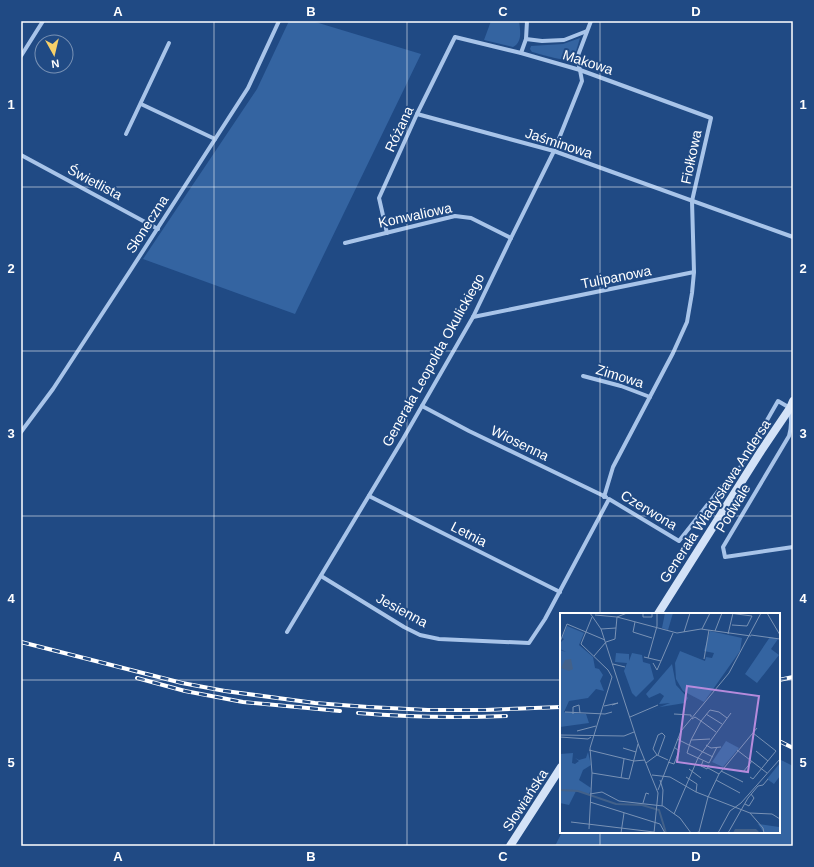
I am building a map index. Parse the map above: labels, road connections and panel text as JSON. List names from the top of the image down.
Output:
{
  "streets": {
    "street": [
      "Makowa",
      "Różana",
      "Jaśminowa",
      "Fiołkowa",
      "Świetlista",
      "Konwaliowa",
      "Słoneczna",
      "Tulipanowa",
      "Generała Leopolda Okulickiego",
      "Zimowa",
      "Wiosenna",
      "Generała Władysława Andersa",
      "Podwale",
      "Czerwona",
      "Letnia",
      "Jesienna",
      "Słowiańska"
    ]
  },
  "crossings": [
    ["Makowa", "Różana"],
    ["Makowa", "Fiołkowa"],
    ["Makowa", "Generała Leopolda Okulickiego"],
    ["Różana", "Jaśminowa"],
    ["Różana", "Konwaliowa"],
    ["Jaśminowa", "Fiołkowa"],
    ["Jaśminowa", "Generała Leopolda Okulickiego"],
    ["Świetlista", "Słoneczna"],
    ["Konwaliowa", "Generała Leopolda Okulickiego"],
    ["Tulipanowa", "Generała Leopolda Okulickiego"],
    ["Generała Leopolda Okulickiego", "Wiosenna"],
    ["Generała Leopolda Okulickiego", "Letnia"],
    ["Generała Leopolda Okulickiego", "Jesienna"],
    ["Wiosenna", "Czerwona"],
    ["Generała Władysława Andersa", "Podwale"],
    ["Generała Władysława Andersa", "Czerwona"],
    ["Podwale", "Czerwona"],
    ["Czerwona", "Letnia"],
    ["Czerwona", "Jesienna"]
  ],
  "north": "bottom",
  "grid": {
    "columns": [
      "A",
      "B",
      "C",
      "D"
    ],
    "rows": [
      "1",
      "2",
      "3",
      "4",
      "5"
    ]
  }
}
